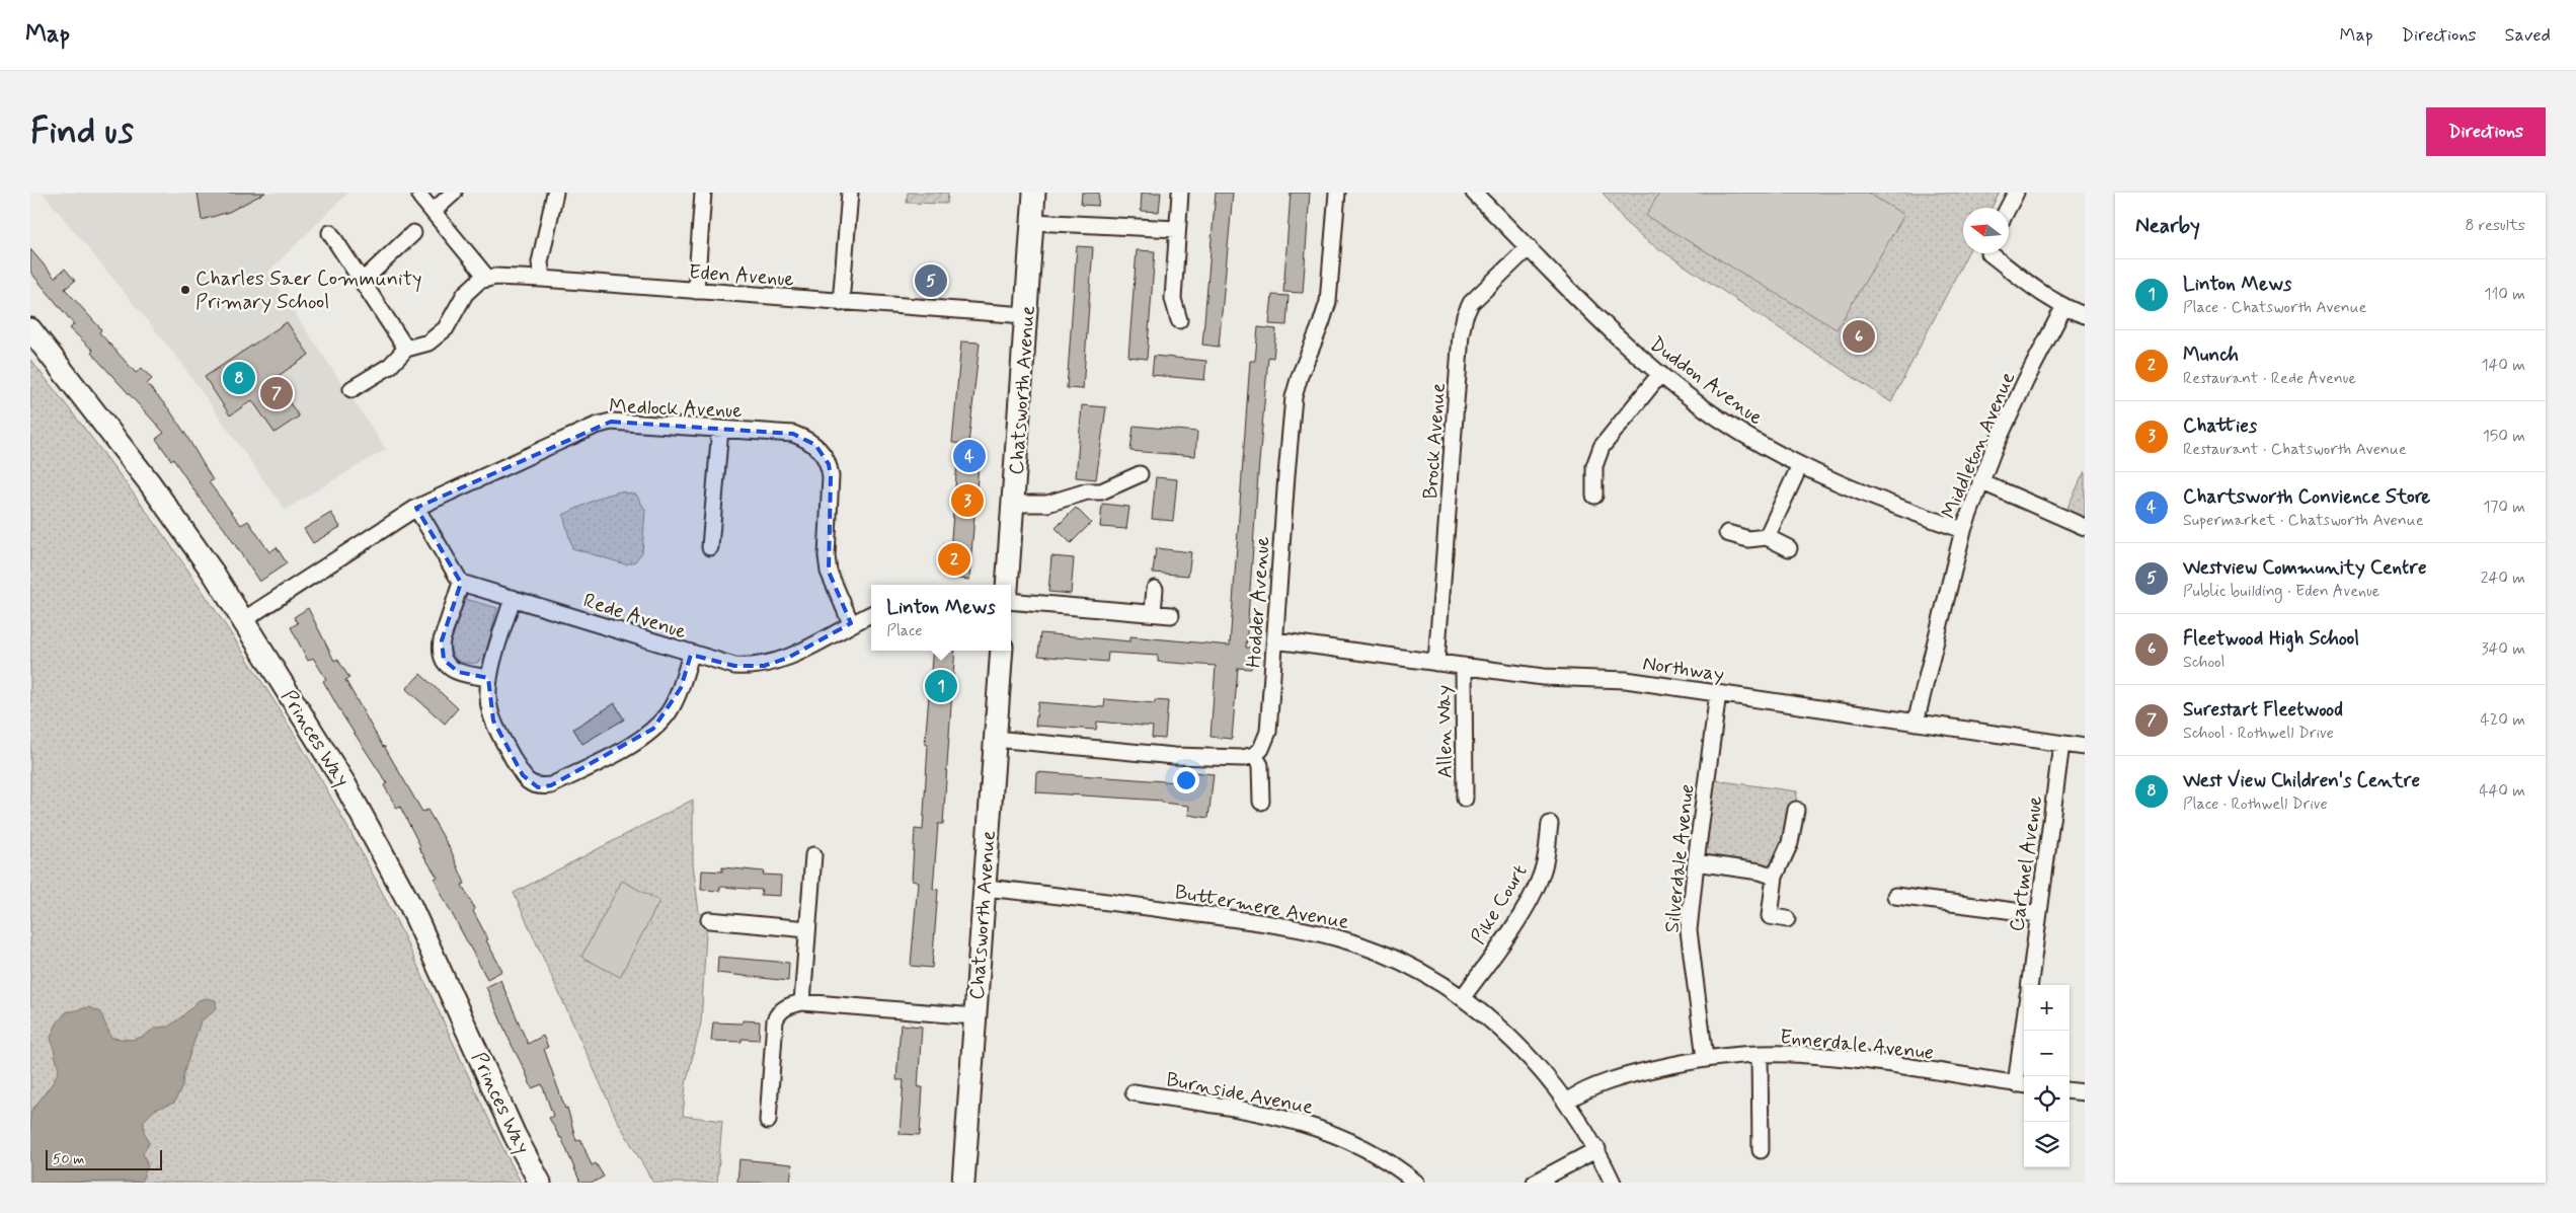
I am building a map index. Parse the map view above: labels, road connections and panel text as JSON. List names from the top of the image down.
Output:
{
  "streets": {
    "street": [
      "Eden Avenue",
      "Duddon Avenue",
      "Chatsworth Avenue",
      "Medlock Avenue",
      "Brock Avenue",
      "Middleton Avenue",
      "Hodder Avenue",
      "Rede Avenue",
      "Northway",
      "Allen Way",
      "Princes Way",
      "Silverdale Avenue",
      "Cartmel Avenue",
      "Pike Court",
      "Buttermere Avenue",
      "Ennerdale Avenue",
      "Burnside Avenue"
    ]
  },
  "crossings": [
    ["Eden Avenue", "Chatsworth Avenue"],
    ["Duddon Avenue", "Brock Avenue"],
    ["Duddon Avenue", "Middleton Avenue"],
    ["Chatsworth Avenue", "Buttermere Avenue"],
    ["Medlock Avenue", "Rede Avenue"],
    ["Medlock Avenue", "Princes Way"],
    ["Brock Avenue", "Northway"],
    ["Middleton Avenue", "Northway"],
    ["Hodder Avenue", "Northway"],
    ["Northway", "Allen Way"],
    ["Northway", "Silverdale Avenue"],
    ["Northway", "Cartmel Avenue"],
    ["Silverdale Avenue", "Ennerdale Avenue"],
    ["Pike Court", "Buttermere Avenue"],
    ["Buttermere Avenue", "Ennerdale Avenue"]
  ],
  "places": ["Charles Saer Community Primary School"],
  "scale_bar": "50 m",
  "north": "left",
  "page": {
    "header": "Map",
    "nav": ["Map", "Directions", "Saved"],
    "buttons": "Directions",
    "title": "Find us",
    "heading": ["Nearby", "8 results"],
    "list": [
      {
        "mark": "1",
        "name": "Linton Mews",
        "note": "Place · Chatsworth Avenue",
        "value": "110 m"
      },
      {
        "mark": "2",
        "name": "Munch",
        "note": "Restaurant · Rede Avenue",
        "value": "140 m"
      },
      {
        "mark": "3",
        "name": "Chatties",
        "note": "Restaurant · Chatsworth Avenue",
        "value": "150 m"
      },
      {
        "mark": "4",
        "name": "Chartsworth Convience Store",
        "note": "Supermarket · Chatsworth Avenue",
        "value": "170 m"
      },
      {
        "mark": "5",
        "name": "Westview Community Centre",
        "note": "Public building · Eden Avenue",
        "value": "240 m"
      },
      {
        "mark": "6",
        "name": "Fleetwood High School",
        "note": "School",
        "value": "340 m"
      },
      {
        "mark": "7",
        "name": "Surestart Fleetwood",
        "note": "School · Rothwell Drive",
        "value": "420 m"
      },
      {
        "mark": "8",
        "name": "West View Children's Centre",
        "note": "Place · Rothwell Drive",
        "value": "440 m"
      }
    ],
    "pins": [
      "5",
      "6",
      "8",
      "7",
      "4",
      "3",
      "2",
      "1"
    ],
    "popup": ["Linton Mews", "Place"],
    "map_buttons": ["+", "−"],
    "scale": "50 m"
  }
}
